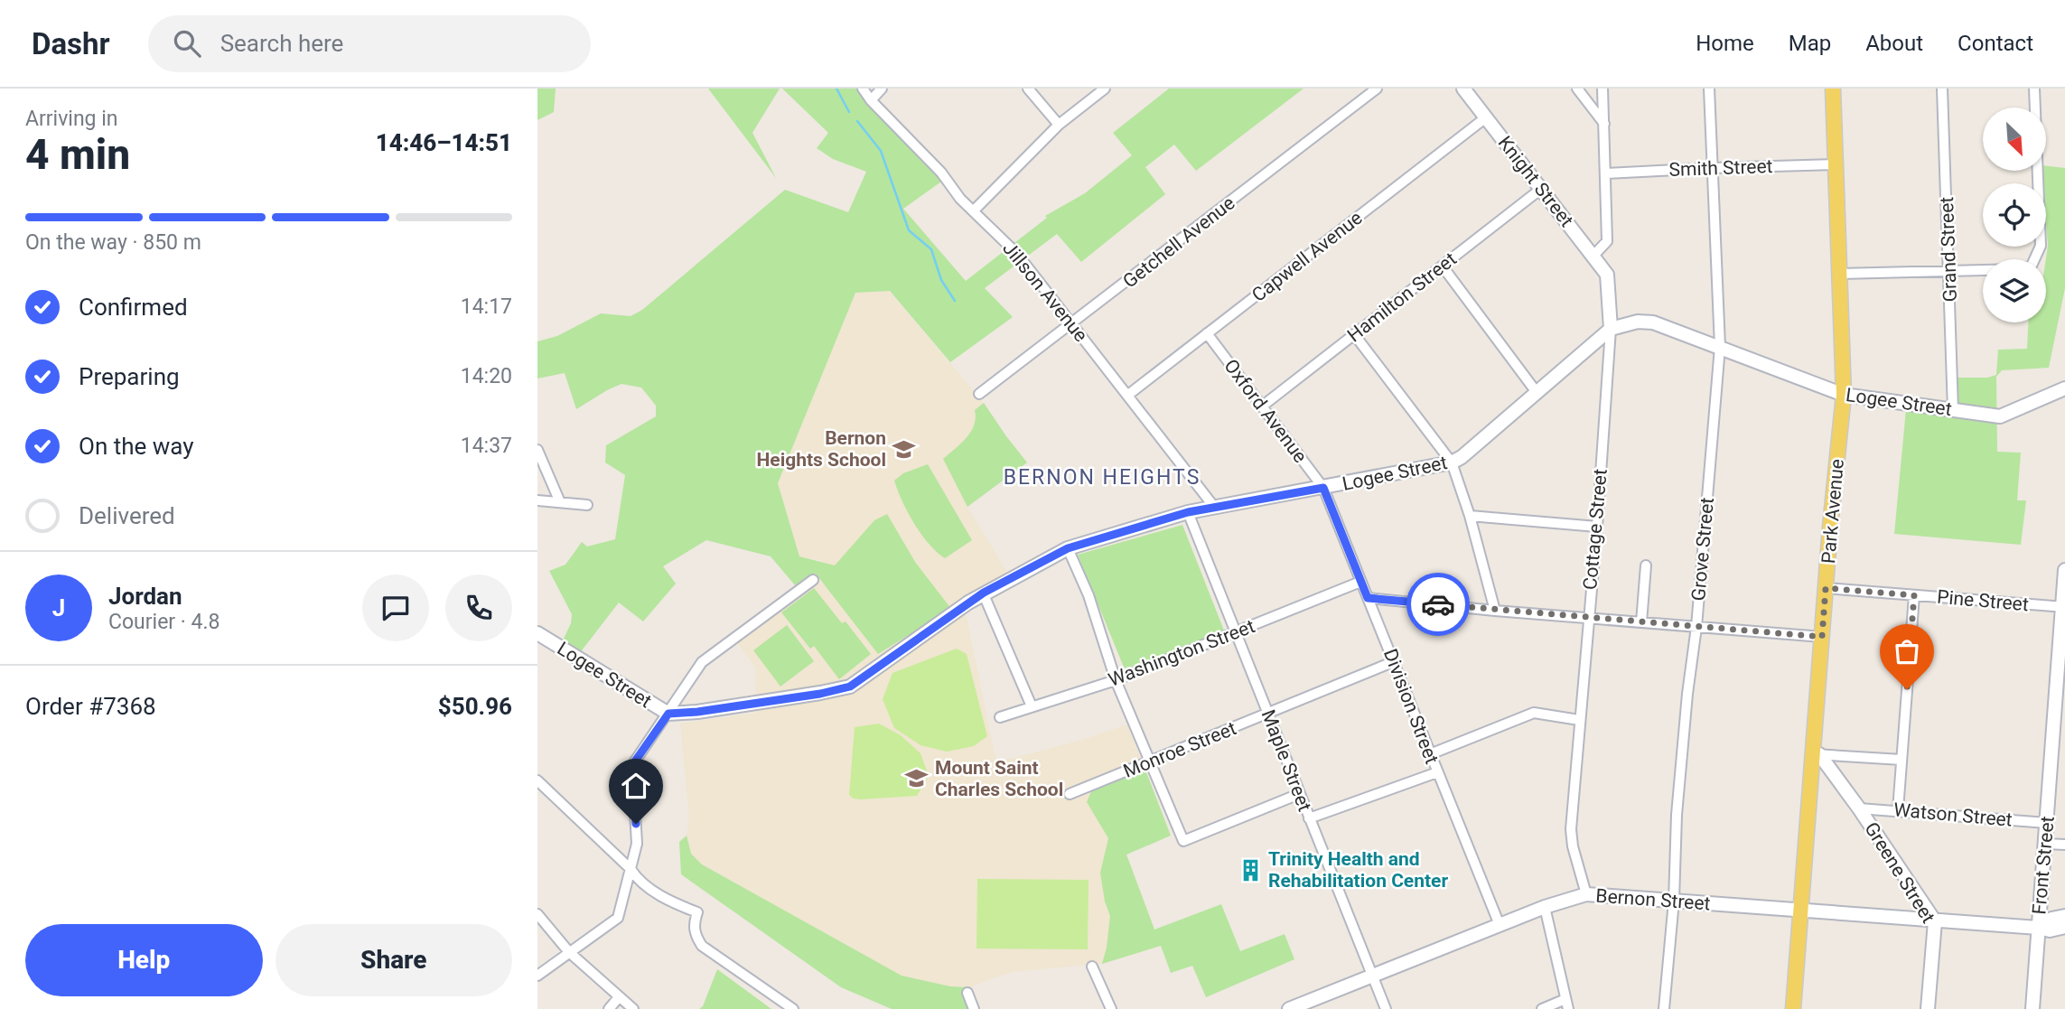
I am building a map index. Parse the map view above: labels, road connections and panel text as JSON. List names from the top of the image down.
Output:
{
  "streets": {
    "main road": ["Park Avenue"],
    "street": [
      "Smith Street",
      "Knight Street",
      "Getchell Avenue",
      "Grand Street",
      "Capwell Avenue",
      "Jillson Avenue",
      "Hamilton Street",
      "Logee Street",
      "Oxford Avenue",
      "Cottage Street",
      "Grove Street",
      "Pine Street",
      "Washington Street",
      "Division Street",
      "Monroe Street",
      "Maple Street",
      "Watson Street",
      "Front Street",
      "Greene Street",
      "Bernon Street"
    ]
  },
  "crossings": [
    ["Smith Street", "Park Avenue"],
    ["Smith Street", "Grove Street"],
    ["Knight Street", "Capwell Avenue"],
    ["Knight Street", "Hamilton Street"],
    ["Knight Street", "Cottage Street"],
    ["Getchell Avenue", "Jillson Avenue"],
    ["Grand Street", "Logee Street"],
    ["Capwell Avenue", "Jillson Avenue"],
    ["Capwell Avenue", "Oxford Avenue"],
    ["Jillson Avenue", "Logee Street"],
    ["Hamilton Street", "Oxford Avenue"],
    ["Logee Street", "Oxford Avenue"],
    ["Logee Street", "Park Avenue"],
    ["Logee Street", "Cottage Street"],
    ["Logee Street", "Grove Street"],
    ["Logee Street", "Division Street"],
    ["Logee Street", "Maple Street"],
    ["Oxford Avenue", "Division Street"],
    ["Park Avenue", "Pine Street"],
    ["Park Avenue", "Greene Street"],
    ["Park Avenue", "Bernon Street"],
    ["Cottage Street", "Bernon Street"],
    ["Grove Street", "Bernon Street"],
    ["Pine Street", "Front Street"],
    ["Washington Street", "Division Street"],
    ["Washington Street", "Maple Street"],
    ["Division Street", "Monroe Street"],
    ["Division Street", "Bernon Street"],
    ["Monroe Street", "Maple Street"],
    ["Maple Street", "Bernon Street"],
    ["Watson Street", "Front Street"],
    ["Watson Street", "Greene Street"],
    ["Front Street", "Bernon Street"],
    ["Greene Street", "Bernon Street"]
  ],
  "districts": ["BERNON HEIGHTS"],
  "places": {
    "school or university": ["Bernon Heights School", "Mount Saint Charles School"],
    "building": ["Trinity Health and Rehabilitation Center"]
  },
  "north": "bottom right",
  "page": {
    "header": "Dashr",
    "search": "Search here",
    "nav": [
      "Home",
      "Map",
      "About",
      "Contact"
    ],
    "heading": ["4 min", "Arriving in", "14:46–14:51"],
    "panel": [
      "Jordan",
      "Courier · 4.8",
      "Order #7368",
      "$50.96"
    ],
    "bar": "On the way · 850 m",
    "list": [
      ["Confirmed", "14:17"],
      ["Preparing", "14:20"],
      ["On the way", "14:37"],
      "Delivered"
    ],
    "round": "J",
    "buttons": ["Help", "Share"]
  }
}
